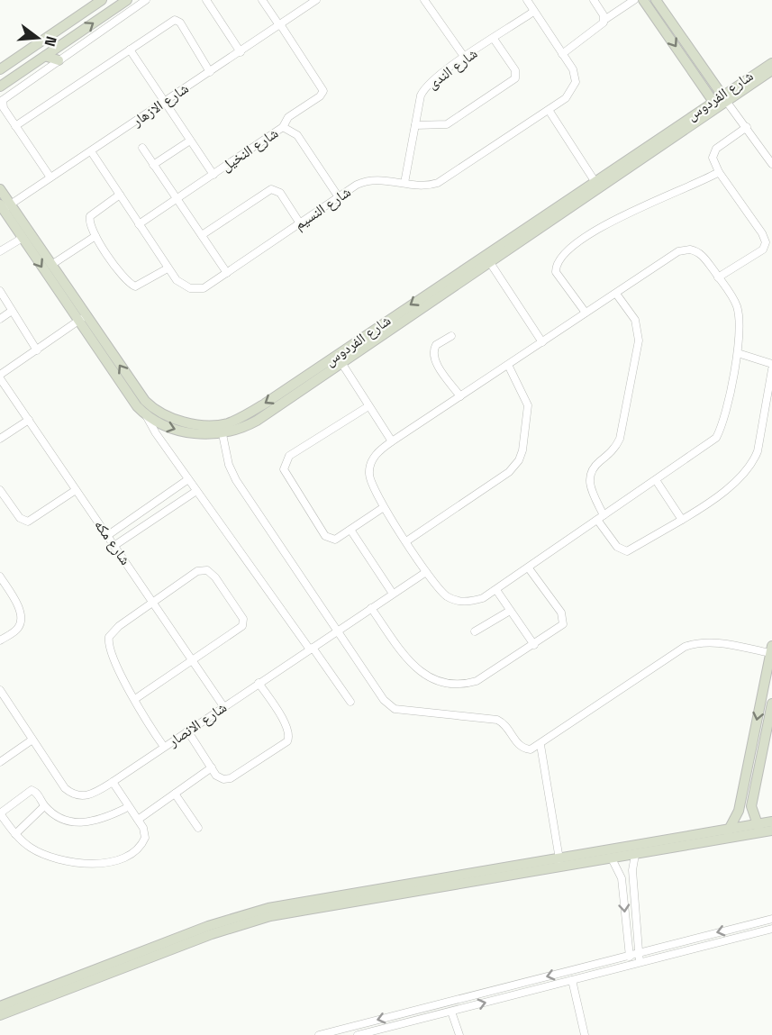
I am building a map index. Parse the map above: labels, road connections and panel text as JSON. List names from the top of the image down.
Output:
{
  "streets": {
    "street": [
      "شارع الندى",
      "شارع الفردوس",
      "شارع الازهار",
      "شارع النخيل",
      "شارع النسيم",
      "شارع مكه",
      "شارع الانصار"
    ]
  },
  "crossings": [
    ["شارع الندى", "شارع النسيم"],
    ["شارع الفردوس", "شارع الازهار"],
    ["شارع الازهار", "شارع النسيم"],
    ["شارع النخيل", "شارع النسيم"],
    ["شارع مكه", "شارع الانصار"]
  ],
  "north": "right"
}
